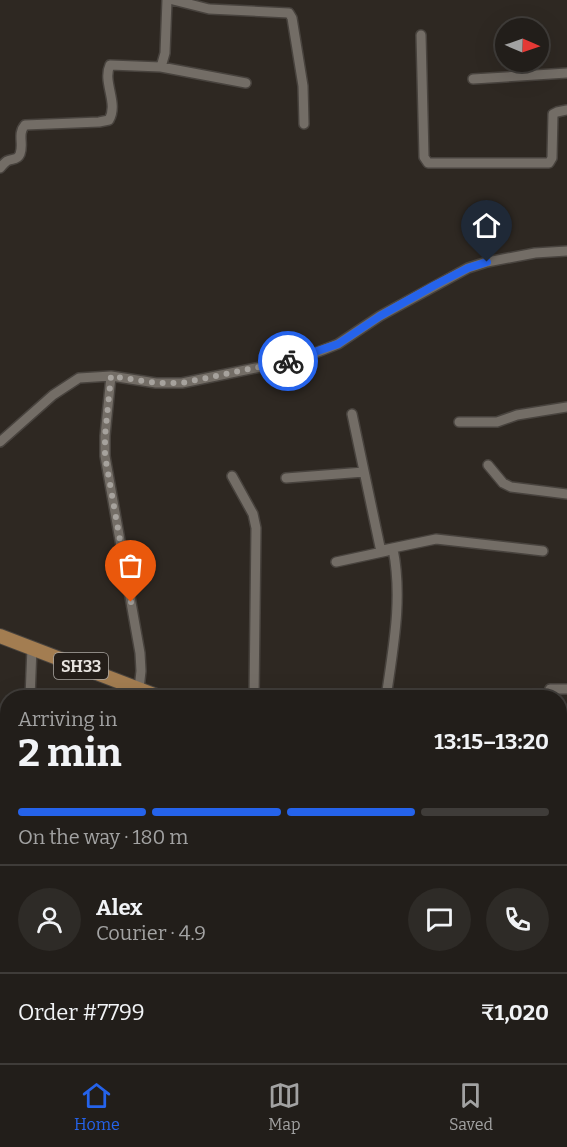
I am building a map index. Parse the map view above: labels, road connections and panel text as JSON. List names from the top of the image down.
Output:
{
  "streets": {
    "main road": ["SH33"]
  },
  "north": "right",
  "page": {
    "heading": ["2 min", "Arriving in", "13:15–13:20"],
    "panel": [
      "Alex",
      "Courier · 4.9",
      "Order #7799",
      "₹1,020"
    ],
    "bar": "On the way · 180 m",
    "tabs": ["Home", "Map", "Saved"]
  }
}
